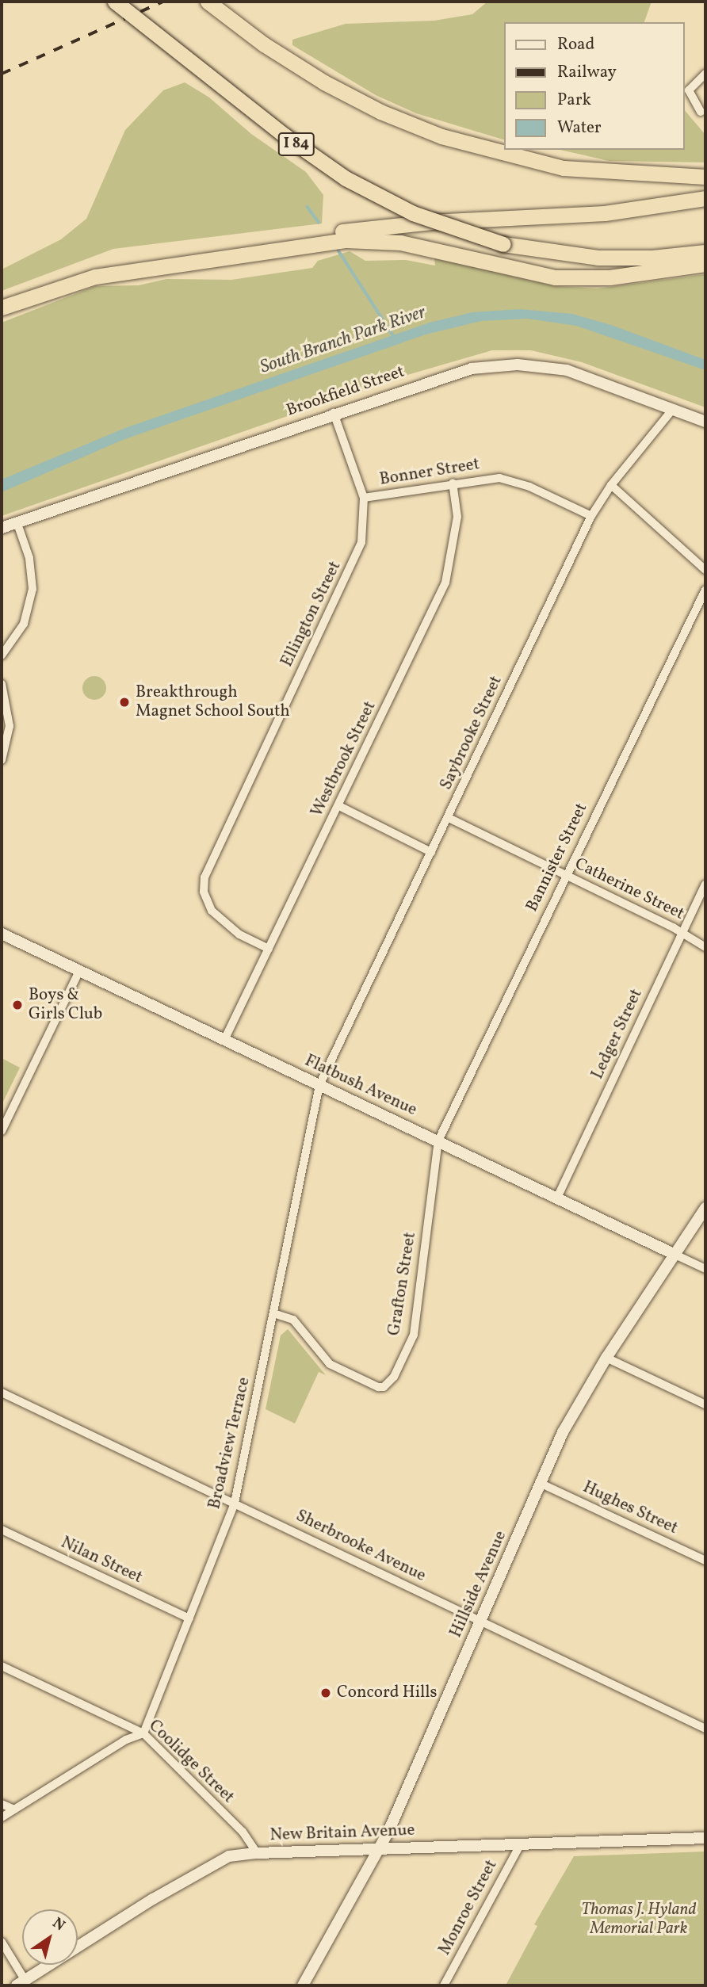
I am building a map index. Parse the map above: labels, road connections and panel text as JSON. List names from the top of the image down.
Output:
{
  "streets": {
    "highway": ["I 84"],
    "street": [
      "Brookfield Street",
      "Bonner Street",
      "Ellington Street",
      "Saybrooke Street",
      "Westbrook Street",
      "Bannister Street",
      "Catherine Street",
      "Ledger Street",
      "Flatbush Avenue",
      "Grafton Street",
      "Broadview Terrace",
      "Hughes Street",
      "Sherbrooke Avenue",
      "Nilan Street",
      "Hillside Avenue",
      "Coolidge Street",
      "New Britain Avenue",
      "Monroe Street"
    ]
  },
  "crossings": [
    ["Brookfield Street", "Ellington Street"],
    ["Brookfield Street", "Saybrooke Street"],
    ["Bonner Street", "Ellington Street"],
    ["Bonner Street", "Saybrooke Street"],
    ["Bonner Street", "Westbrook Street"],
    ["Ellington Street", "Westbrook Street"],
    ["Saybrooke Street", "Catherine Street"],
    ["Saybrooke Street", "Flatbush Avenue"],
    ["Saybrooke Street", "Broadview Terrace"],
    ["Westbrook Street", "Flatbush Avenue"],
    ["Bannister Street", "Catherine Street"],
    ["Bannister Street", "Flatbush Avenue"],
    ["Bannister Street", "Grafton Street"],
    ["Catherine Street", "Ledger Street"],
    ["Ledger Street", "Flatbush Avenue"],
    ["Flatbush Avenue", "Grafton Street"],
    ["Flatbush Avenue", "Broadview Terrace"],
    ["Flatbush Avenue", "Hillside Avenue"],
    ["Grafton Street", "Broadview Terrace"],
    ["Broadview Terrace", "Sherbrooke Avenue"],
    ["Broadview Terrace", "Nilan Street"],
    ["Broadview Terrace", "Coolidge Street"],
    ["Hughes Street", "Hillside Avenue"],
    ["Sherbrooke Avenue", "Hillside Avenue"],
    ["Hillside Avenue", "New Britain Avenue"],
    ["Coolidge Street", "New Britain Avenue"],
    ["New Britain Avenue", "Monroe Street"]
  ],
  "water": ["South Branch Park River"],
  "parks": ["Thomas J. Hyland Memorial Park"],
  "places": ["Breakthrough Magnet School South", "Boys & Girls Club", "Concord Hills"],
  "legend": [
    "Road",
    "Railway",
    "Park",
    "Water"
  ],
  "north": "top right"
}
